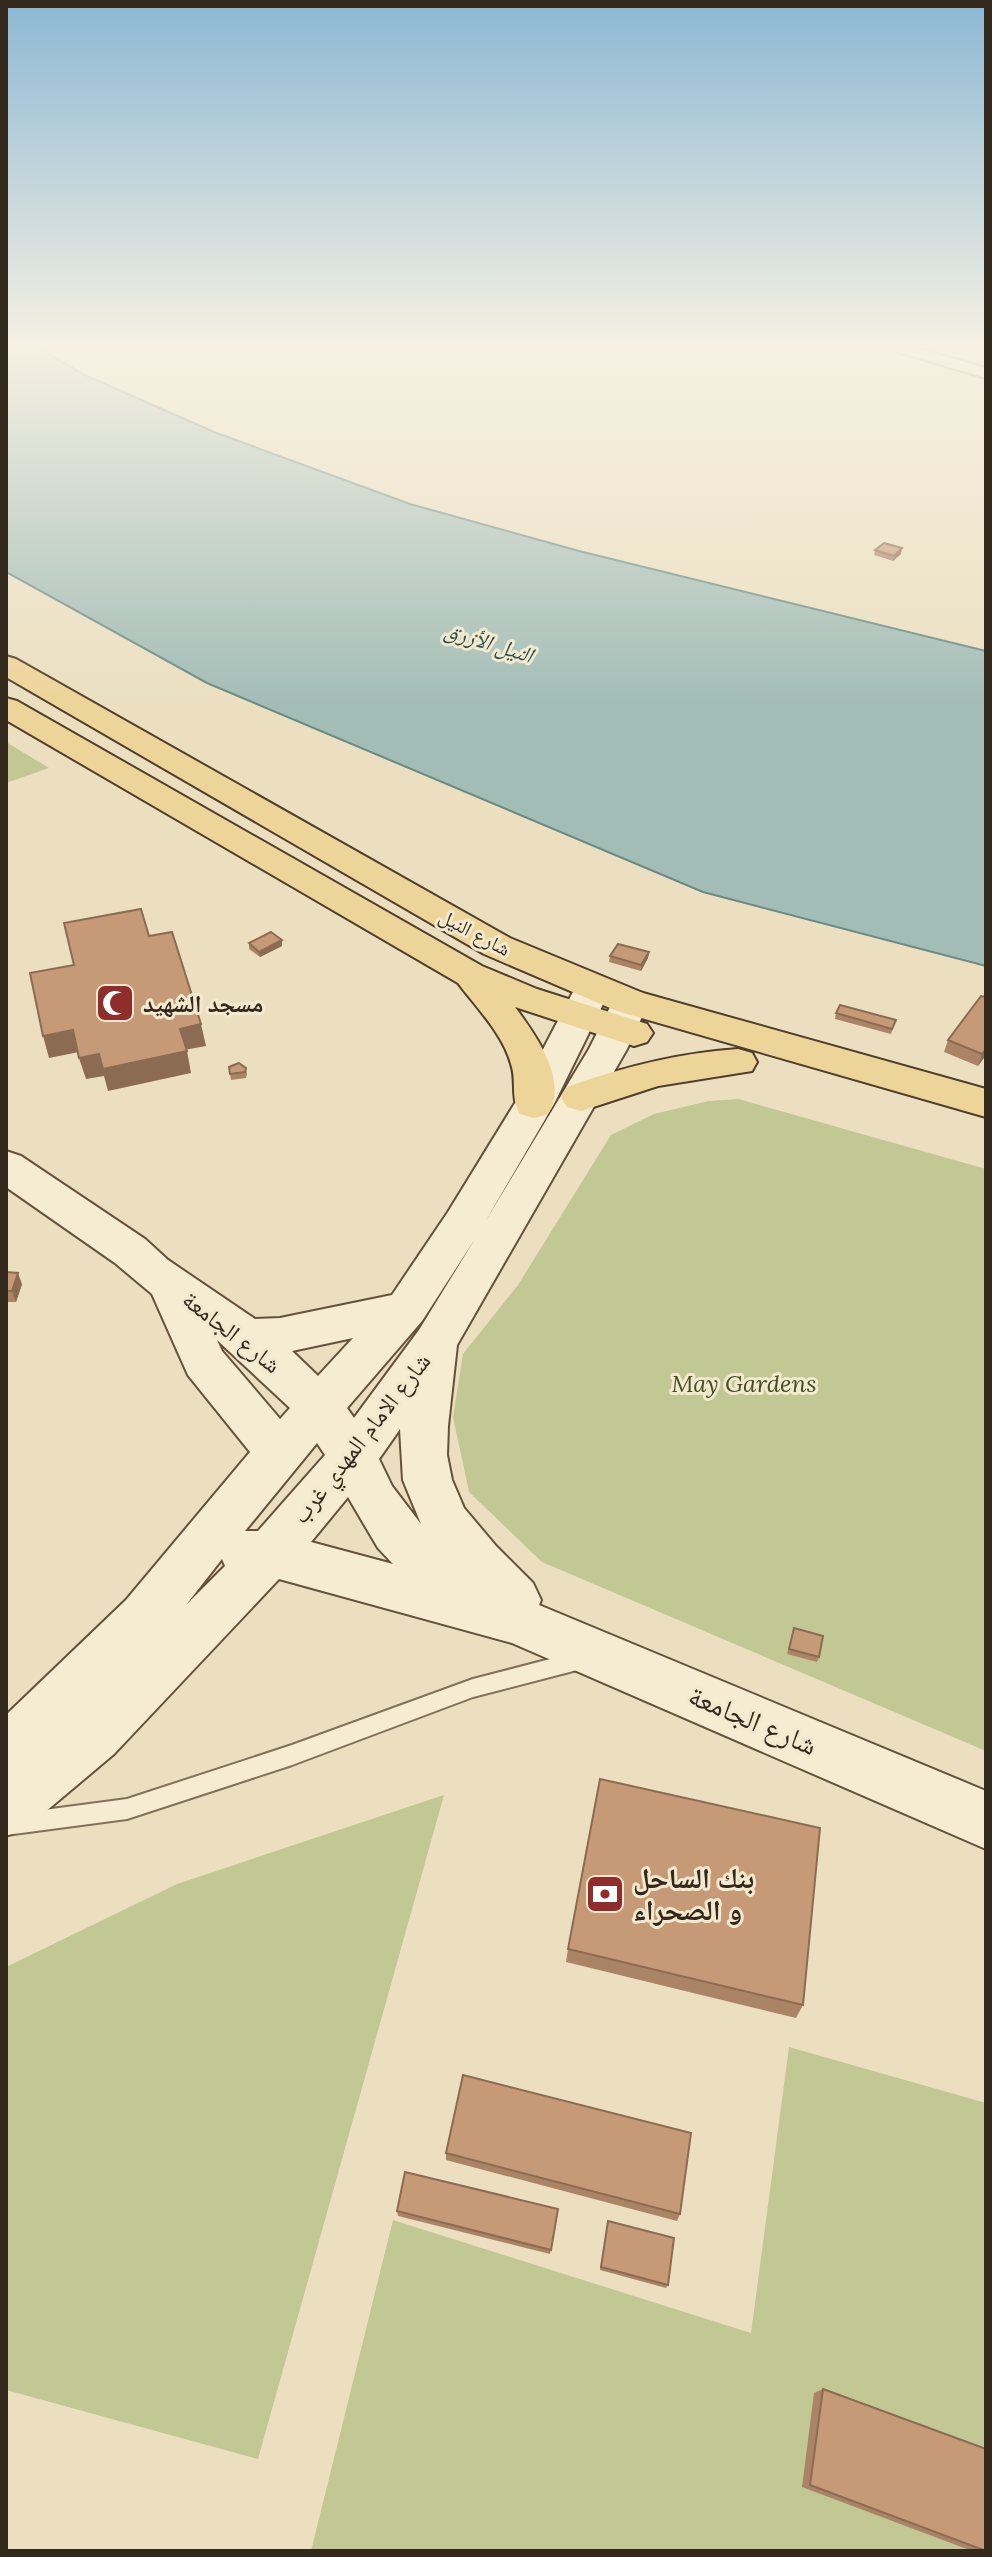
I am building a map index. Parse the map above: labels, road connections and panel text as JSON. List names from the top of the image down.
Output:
{
  "streets": {
    "main road": ["شارع النيل", "شارع الجامعة", "شارع الامام المهدي غرب"]
  },
  "crossings": [
    ["شارع النيل", "شارع الامام المهدي غرب"],
    ["شارع الجامعة", "شارع الامام المهدي غرب"]
  ],
  "water": ["النيل الأزرق"],
  "parks": ["May Gardens"],
  "places": {
    "mosque": ["مسجد الشهيد"],
    "bank": ["بنك الساحل و الصحراء"]
  }
}
